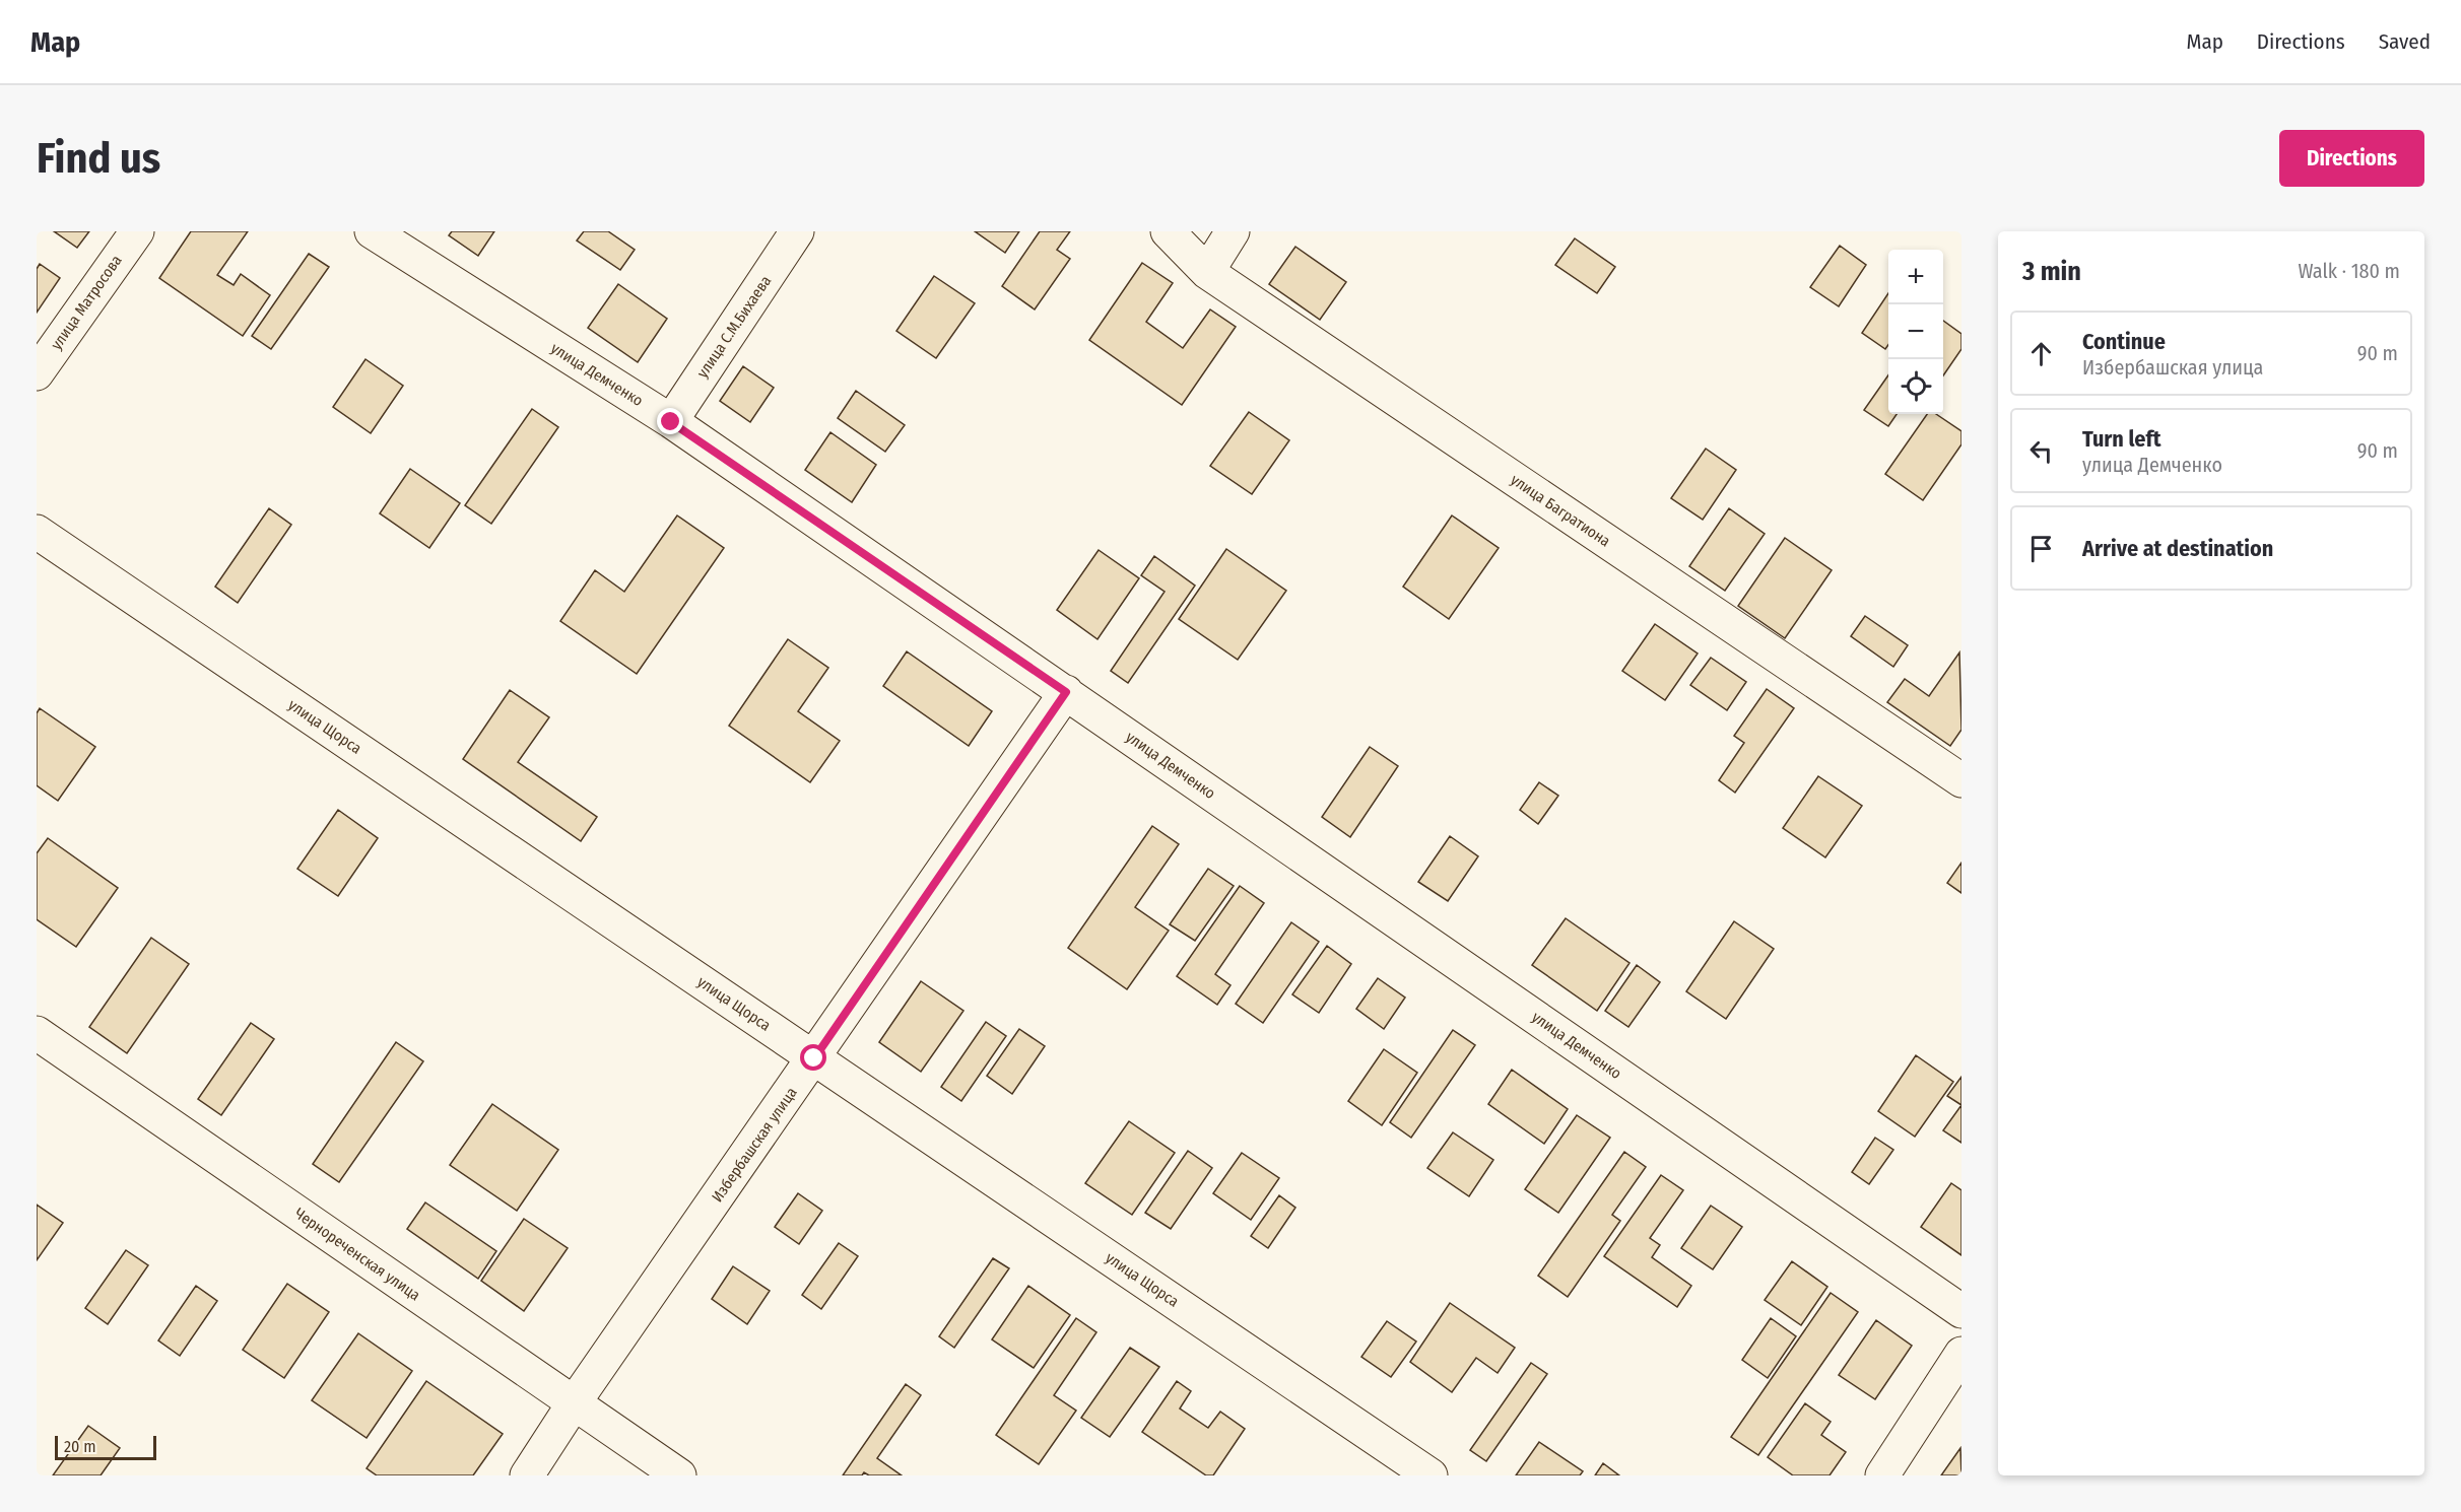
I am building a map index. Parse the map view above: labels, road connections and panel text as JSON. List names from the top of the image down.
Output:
{
  "streets": {
    "street": [
      "улица Матросова",
      "улица С.М.Бихаева",
      "улица Демченко",
      "улица Багратиона",
      "улица Щорса",
      "Избербашская улица",
      "Чернореченская улица"
    ]
  },
  "crossings": [
    ["улица С.М.Бихаева", "улица Демченко"],
    ["улица Демченко", "Избербашская улица"],
    ["улица Щорса", "Избербашская улица"],
    ["Избербашская улица", "Чернореченская улица"]
  ],
  "scale_bar": "20 m",
  "page": {
    "header": "Map",
    "nav": ["Map", "Directions", "Saved"],
    "buttons": "Directions",
    "title": "Find us",
    "heading": ["3 min", "Walk · 180 m"],
    "map_buttons": ["+", "−"],
    "list": [
      ["Continue", "Избербашская улица", "90 m"],
      ["Turn left", "улица Демченко", "90 m"],
      "Arrive at destination"
    ],
    "scale": "20 m"
  }
}
